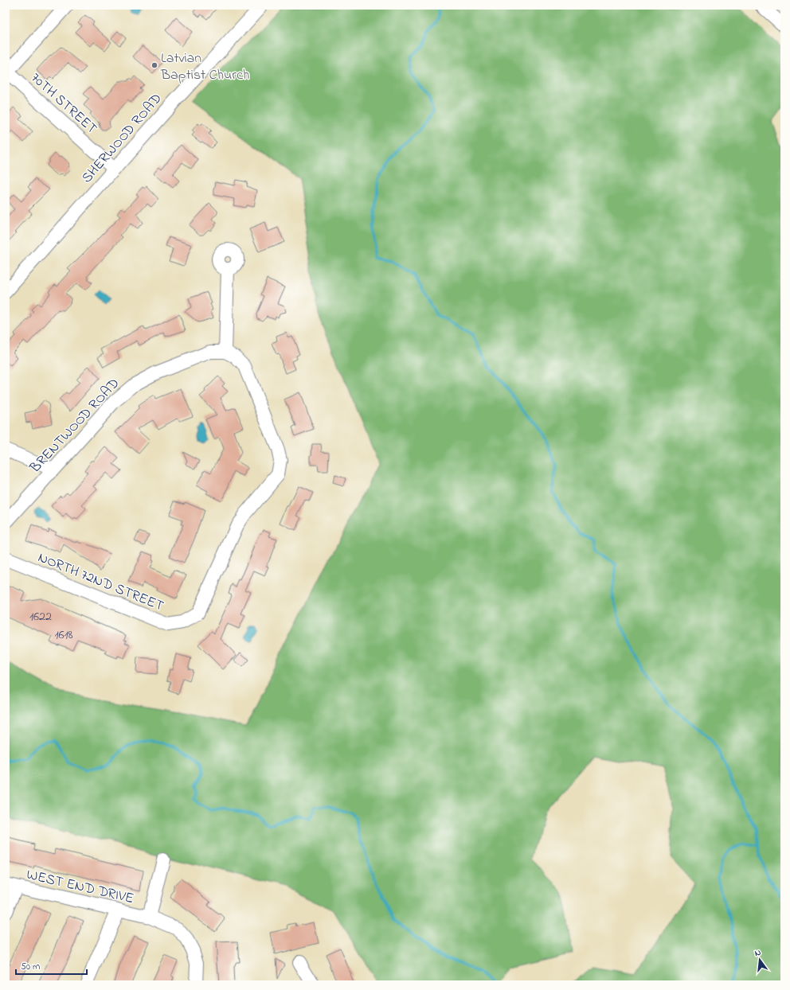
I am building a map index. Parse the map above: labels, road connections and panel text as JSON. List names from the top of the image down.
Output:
{
  "streets": {
    "street": [
      "70TH STREET",
      "SHERWOOD ROAD",
      "BRENTWOOD ROAD",
      "NORTH 72ND STREET",
      "WEST END DRIVE"
    ]
  },
  "crossings": [
    ["70TH STREET", "SHERWOOD ROAD"],
    ["BRENTWOOD ROAD", "NORTH 72ND STREET"]
  ],
  "places": ["Latvian Baptist Church"],
  "house_numbers": ["1622", "1618"],
  "scale_bar": "50 m",
  "north": "top"
}
